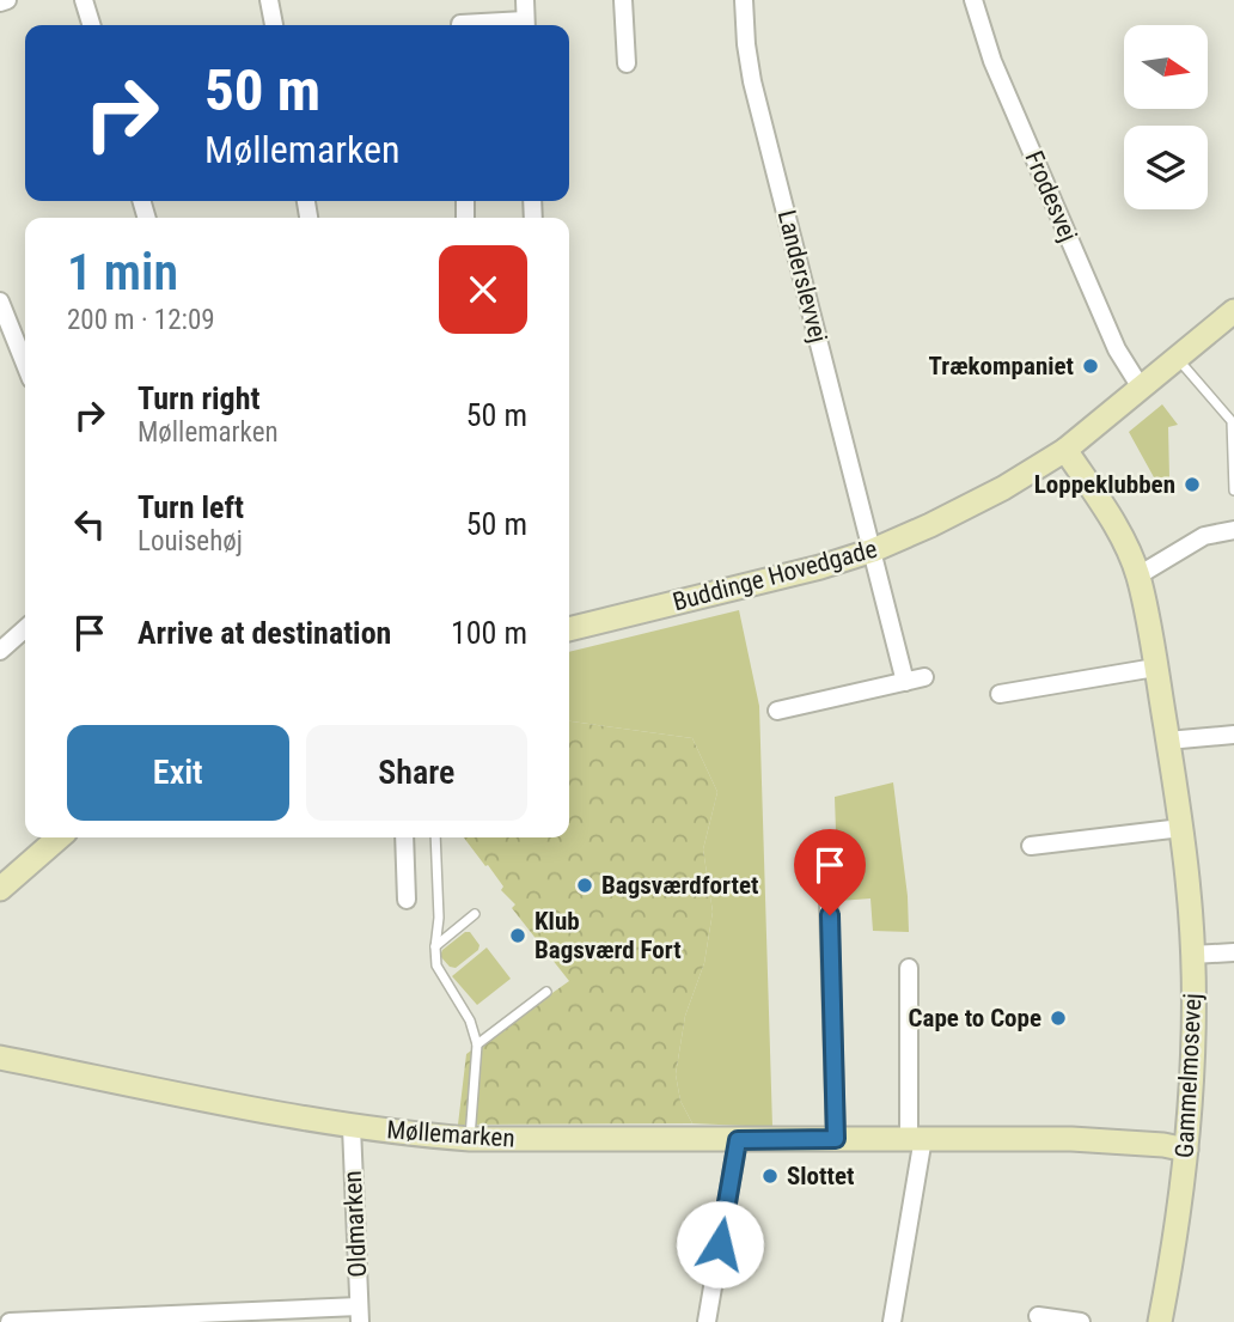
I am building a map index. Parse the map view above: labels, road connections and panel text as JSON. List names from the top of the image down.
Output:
{
  "streets": {
    "street": [
      "Frodesvej",
      "Landerslevvej",
      "Buddinge Hovedgade",
      "Gammelmosevej",
      "Møllemarken",
      "Oldmarken"
    ]
  },
  "crossings": [
    ["Frodesvej", "Buddinge Hovedgade"],
    ["Landerslevvej", "Buddinge Hovedgade"],
    ["Buddinge Hovedgade", "Gammelmosevej"],
    ["Gammelmosevej", "Møllemarken"],
    ["Møllemarken", "Oldmarken"]
  ],
  "places": [
    "Trækompaniet",
    "Loppeklubben",
    "Bagsværdfortet",
    "Klub Bagsværd Fort",
    "Cape to Cope",
    "Slottet"
  ],
  "north": "right",
  "page": {
    "turn": ["50 m", "Møllemarken"],
    "heading": ["1 min", "200 m · 12:09"],
    "list": [
      {
        "name": "Turn right",
        "note": "Møllemarken",
        "value": "50 m"
      },
      {
        "name": "Turn left",
        "note": "Louisehøj",
        "value": "50 m"
      },
      {
        "name": "Arrive at destination",
        "value": "100 m"
      }
    ],
    "buttons": ["Exit", "Share"]
  }
}
